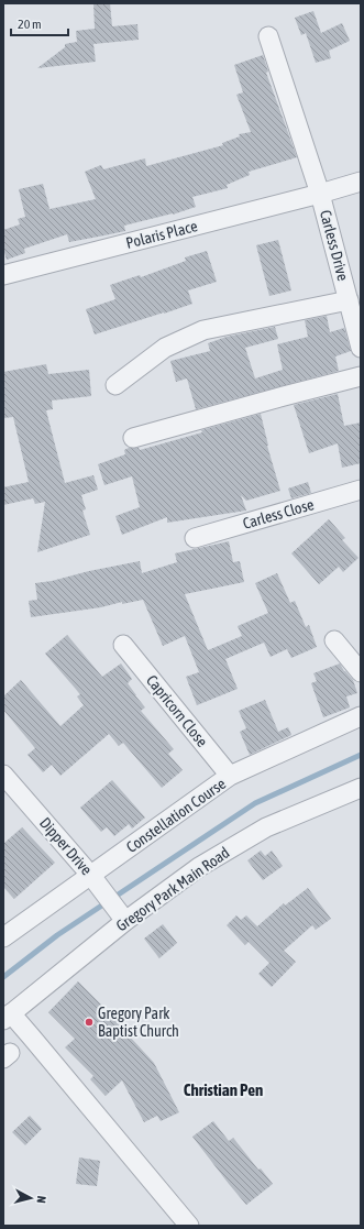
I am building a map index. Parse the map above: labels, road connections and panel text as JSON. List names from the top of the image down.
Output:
{
  "streets": {
    "street": [
      "Polaris Place",
      "Carless Drive",
      "Carless Close",
      "Capricorn Close",
      "Constellation Course",
      "Dipper Drive",
      "Gregory Park Main Road"
    ]
  },
  "crossings": [
    ["Polaris Place", "Carless Drive"],
    ["Capricorn Close", "Constellation Course"],
    ["Constellation Course", "Dipper Drive"],
    ["Dipper Drive", "Gregory Park Main Road"]
  ],
  "districts": ["Christian Pen"],
  "places": ["Gregory Park Baptist Church"],
  "scale_bar": "20 m",
  "north": "right"
}
